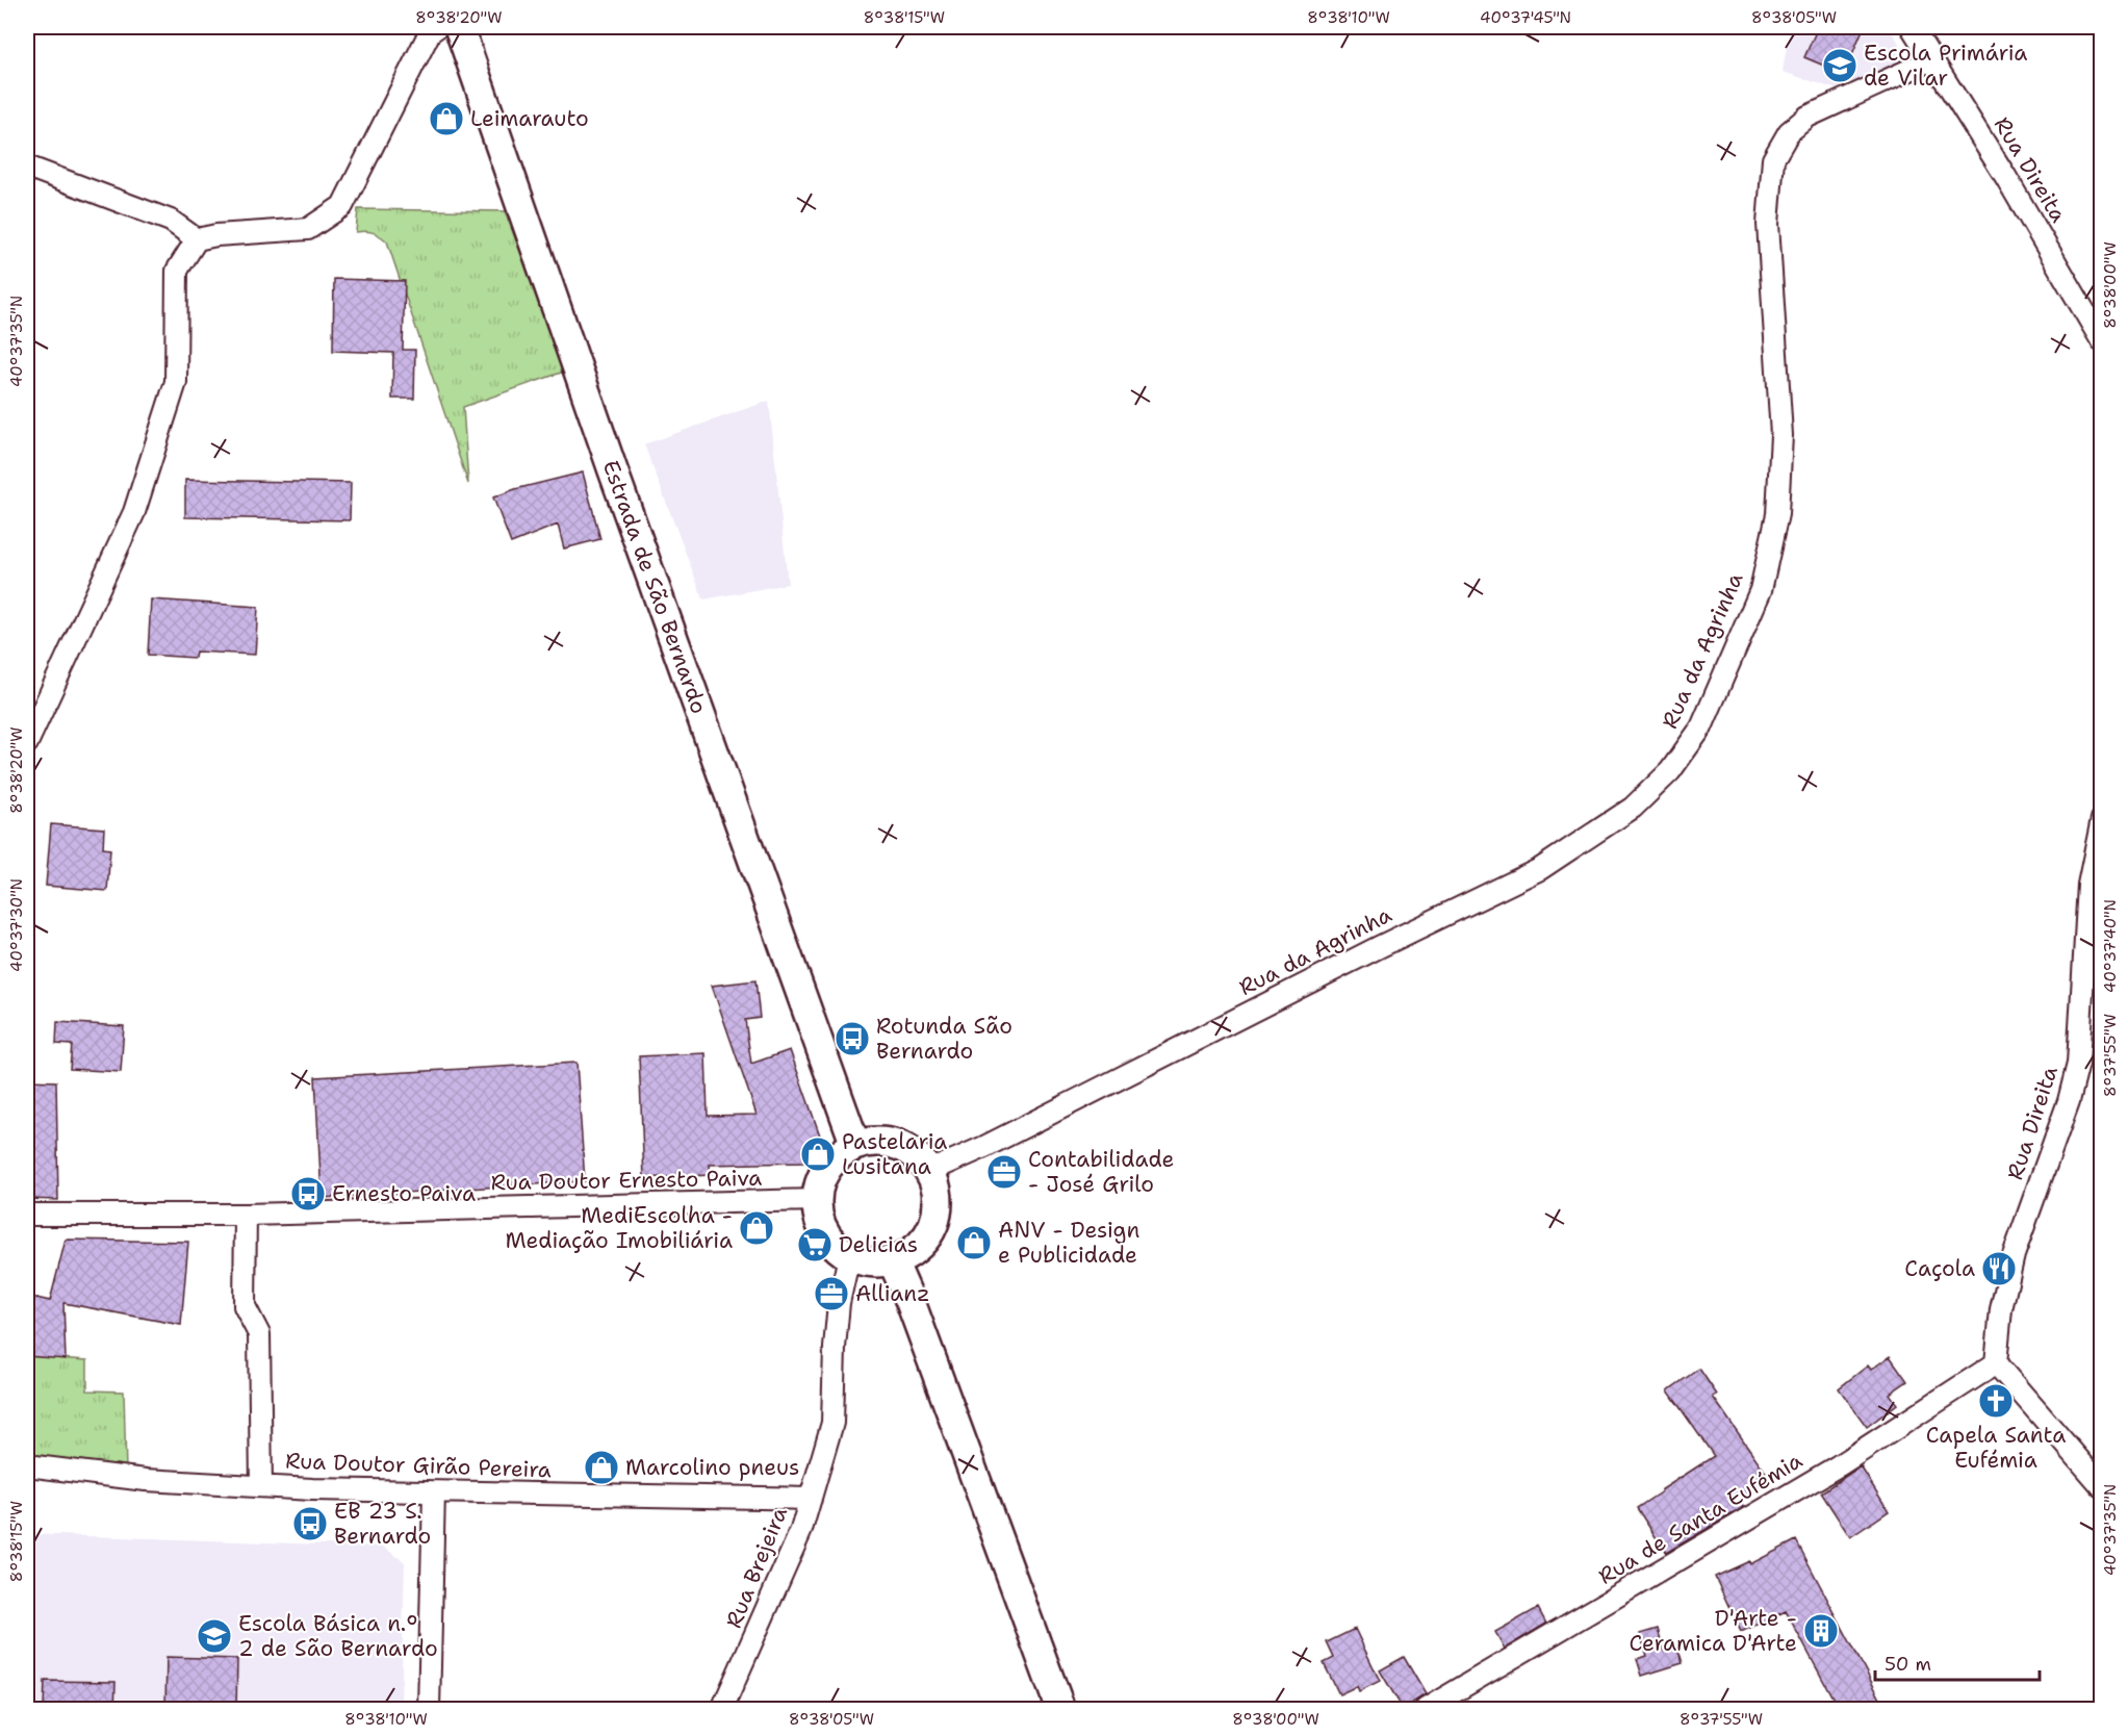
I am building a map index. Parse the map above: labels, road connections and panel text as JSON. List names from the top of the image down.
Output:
{
  "streets": {
    "main road": ["Estrada de São Bernardo"],
    "street": [
      "Rua Direita",
      "Rua da Agrinha",
      "Rua Doutor Ernesto Paiva",
      "Rua Doutor Girão Pereira",
      "Rua de Santa Eufémia",
      "Rua Brejeira"
    ]
  },
  "crossings": [
    ["Rua Direita", "Rua da Agrinha"],
    ["Rua Direita", "Rua de Santa Eufémia"],
    ["Estrada de São Bernardo", "Rua da Agrinha"],
    ["Estrada de São Bernardo", "Rua Doutor Ernesto Paiva"],
    ["Estrada de São Bernardo", "Rua Brejeira"],
    ["Rua da Agrinha", "Rua Doutor Ernesto Paiva"],
    ["Rua da Agrinha", "Rua Brejeira"],
    ["Rua Doutor Ernesto Paiva", "Rua Brejeira"],
    ["Rua Doutor Girão Pereira", "Rua Brejeira"]
  ],
  "places": {
    "school or university": ["Escola Primária de Vilar", "Escola Básica n.º 2 de São Bernardo"],
    "shop": [
      "Leimarauto",
      "Pastelaria Lusitana",
      "MediEscolha - Mediação Imobiliária",
      "ANV - Design e Publicidade",
      "Marcolino pneus"
    ],
    "bus stop": ["Rotunda São Bernardo", "Ernesto Paiva", "EB 23 S. Bernardo"],
    "office": ["Contabilidade - José Grilo", "Allianz"],
    "supermarket": ["Delicias"],
    "restaurant": ["Caçola"],
    "church": ["Capela Santa Eufémia"],
    "building": ["D'Arte - Ceramica D'Arte"]
  },
  "scale_bar": "50 m",
  "coordinates": [
    "8°38'20\"W",
    "8°38'15\"W",
    "8°38'10\"W",
    "40°37'45\"N",
    "8°38'05\"W",
    "8°38'00\"W",
    "40°37'35\"N",
    "40°37'30\"N",
    "40°37'40\"N",
    "8°37'55\"W"
  ]
}
